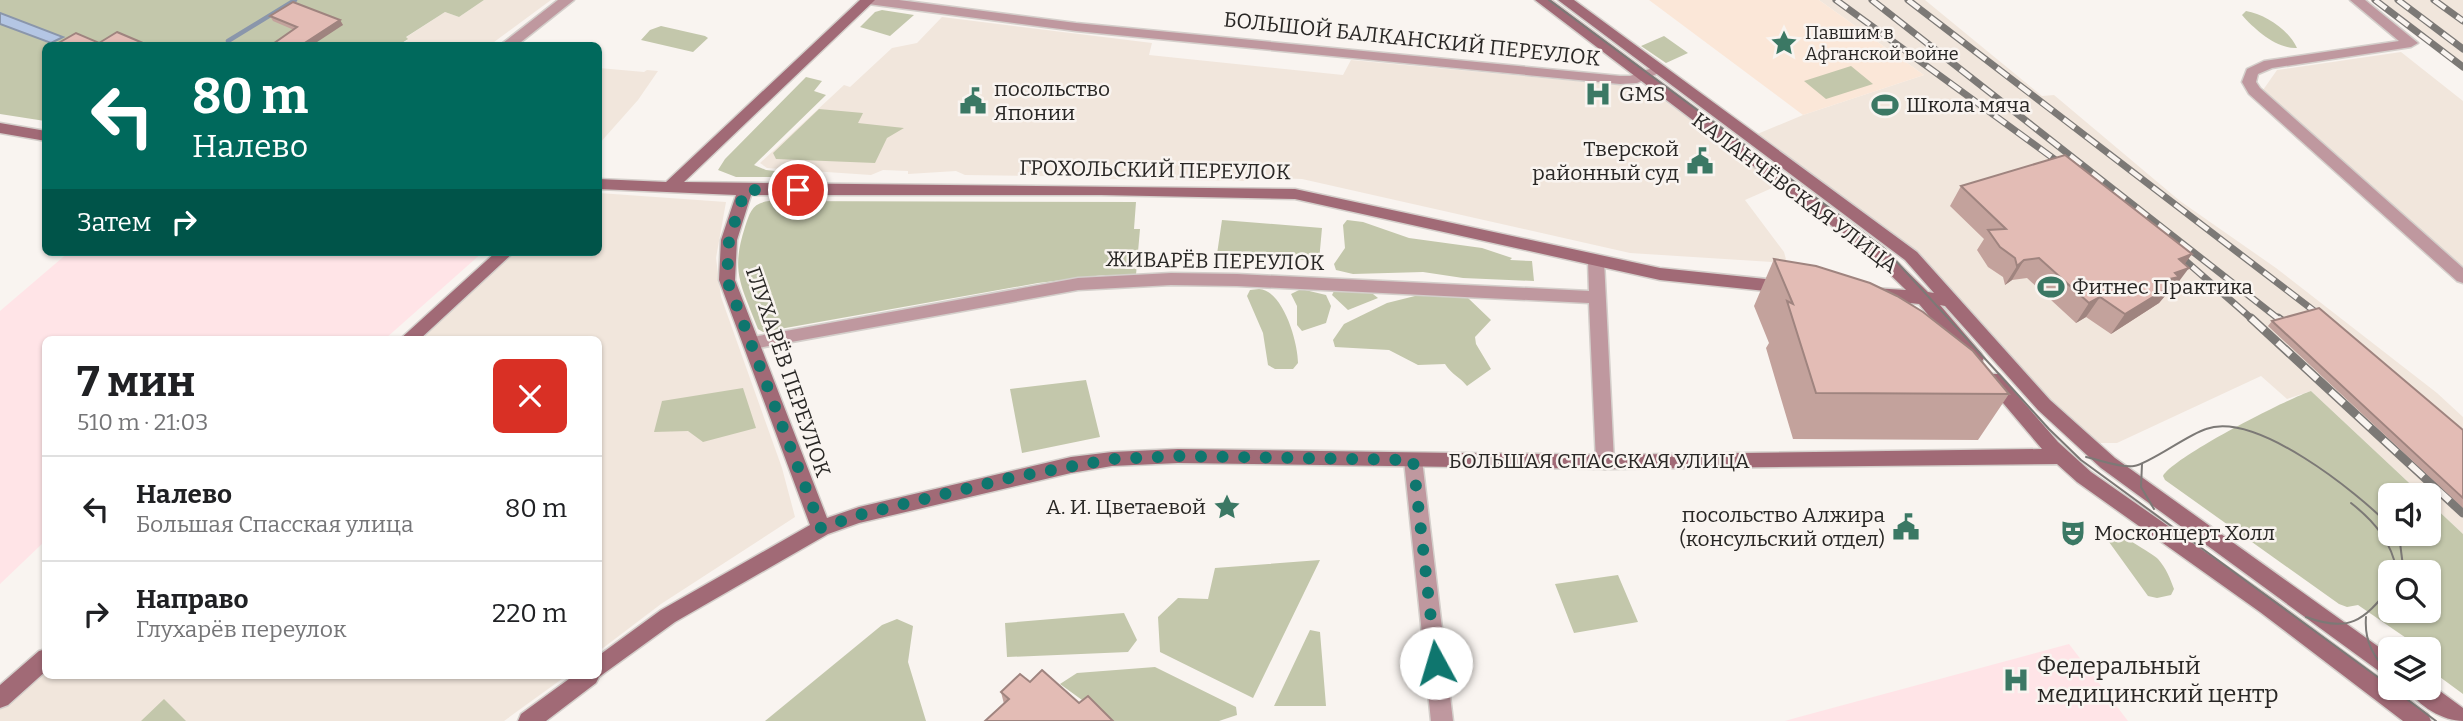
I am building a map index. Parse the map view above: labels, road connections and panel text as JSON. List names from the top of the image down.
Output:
{
  "streets": {
    "street": [
      "БОЛЬШОЙ БАЛКАНСКИЙ ПЕРЕУЛОК",
      "ГРОХОЛЬСКИЙ ПЕРЕУЛОК",
      "КАЛАНЧЁВСКАЯ УЛИЦА",
      "ЖИВАРЁВ ПЕРЕУЛОК",
      "ГЛУХАРЁВ ПЕРЕУЛОК",
      "БОЛЬШАЯ СПАССКАЯ УЛИЦА"
    ]
  },
  "crossings": [
    ["БОЛЬШОЙ БАЛКАНСКИЙ ПЕРЕУЛОК", "КАЛАНЧЁВСКАЯ УЛИЦА"],
    ["ГРОХОЛЬСКИЙ ПЕРЕУЛОК", "ГЛУХАРЁВ ПЕРЕУЛОК"],
    ["КАЛАНЧЁВСКАЯ УЛИЦА", "БОЛЬШАЯ СПАССКАЯ УЛИЦА"],
    ["ЖИВАРЁВ ПЕРЕУЛОК", "ГЛУХАРЁВ ПЕРЕУЛОК"],
    ["ГЛУХАРЁВ ПЕРЕУЛОК", "БОЛЬШАЯ СПАССКАЯ УЛИЦА"]
  ],
  "places": {
    "place": ["Павшим в Афганской войне", "А. И. Цветаевой"],
    "hospital": ["GMS", "Федеральный медицинский центр"],
    "public building": ["посольство Японии", "Тверской районный суд", "посольство Алжира (консульский отдел)"],
    "sports": ["Школа мяча", "Фитнес Практика"],
    "theatre": ["Москонцерт Холл"]
  },
  "page": {
    "turn": ["80 m", "Налево"],
    "then": "Затем",
    "heading": ["7 мин", "510 m · 21:03"],
    "list": [
      {
        "name": "Налево",
        "note": "Большая Спасская улица",
        "value": "80 m"
      },
      {
        "name": "Направо",
        "note": "Глухарёв переулок",
        "value": "220 m"
      }
    ]
  }
}
